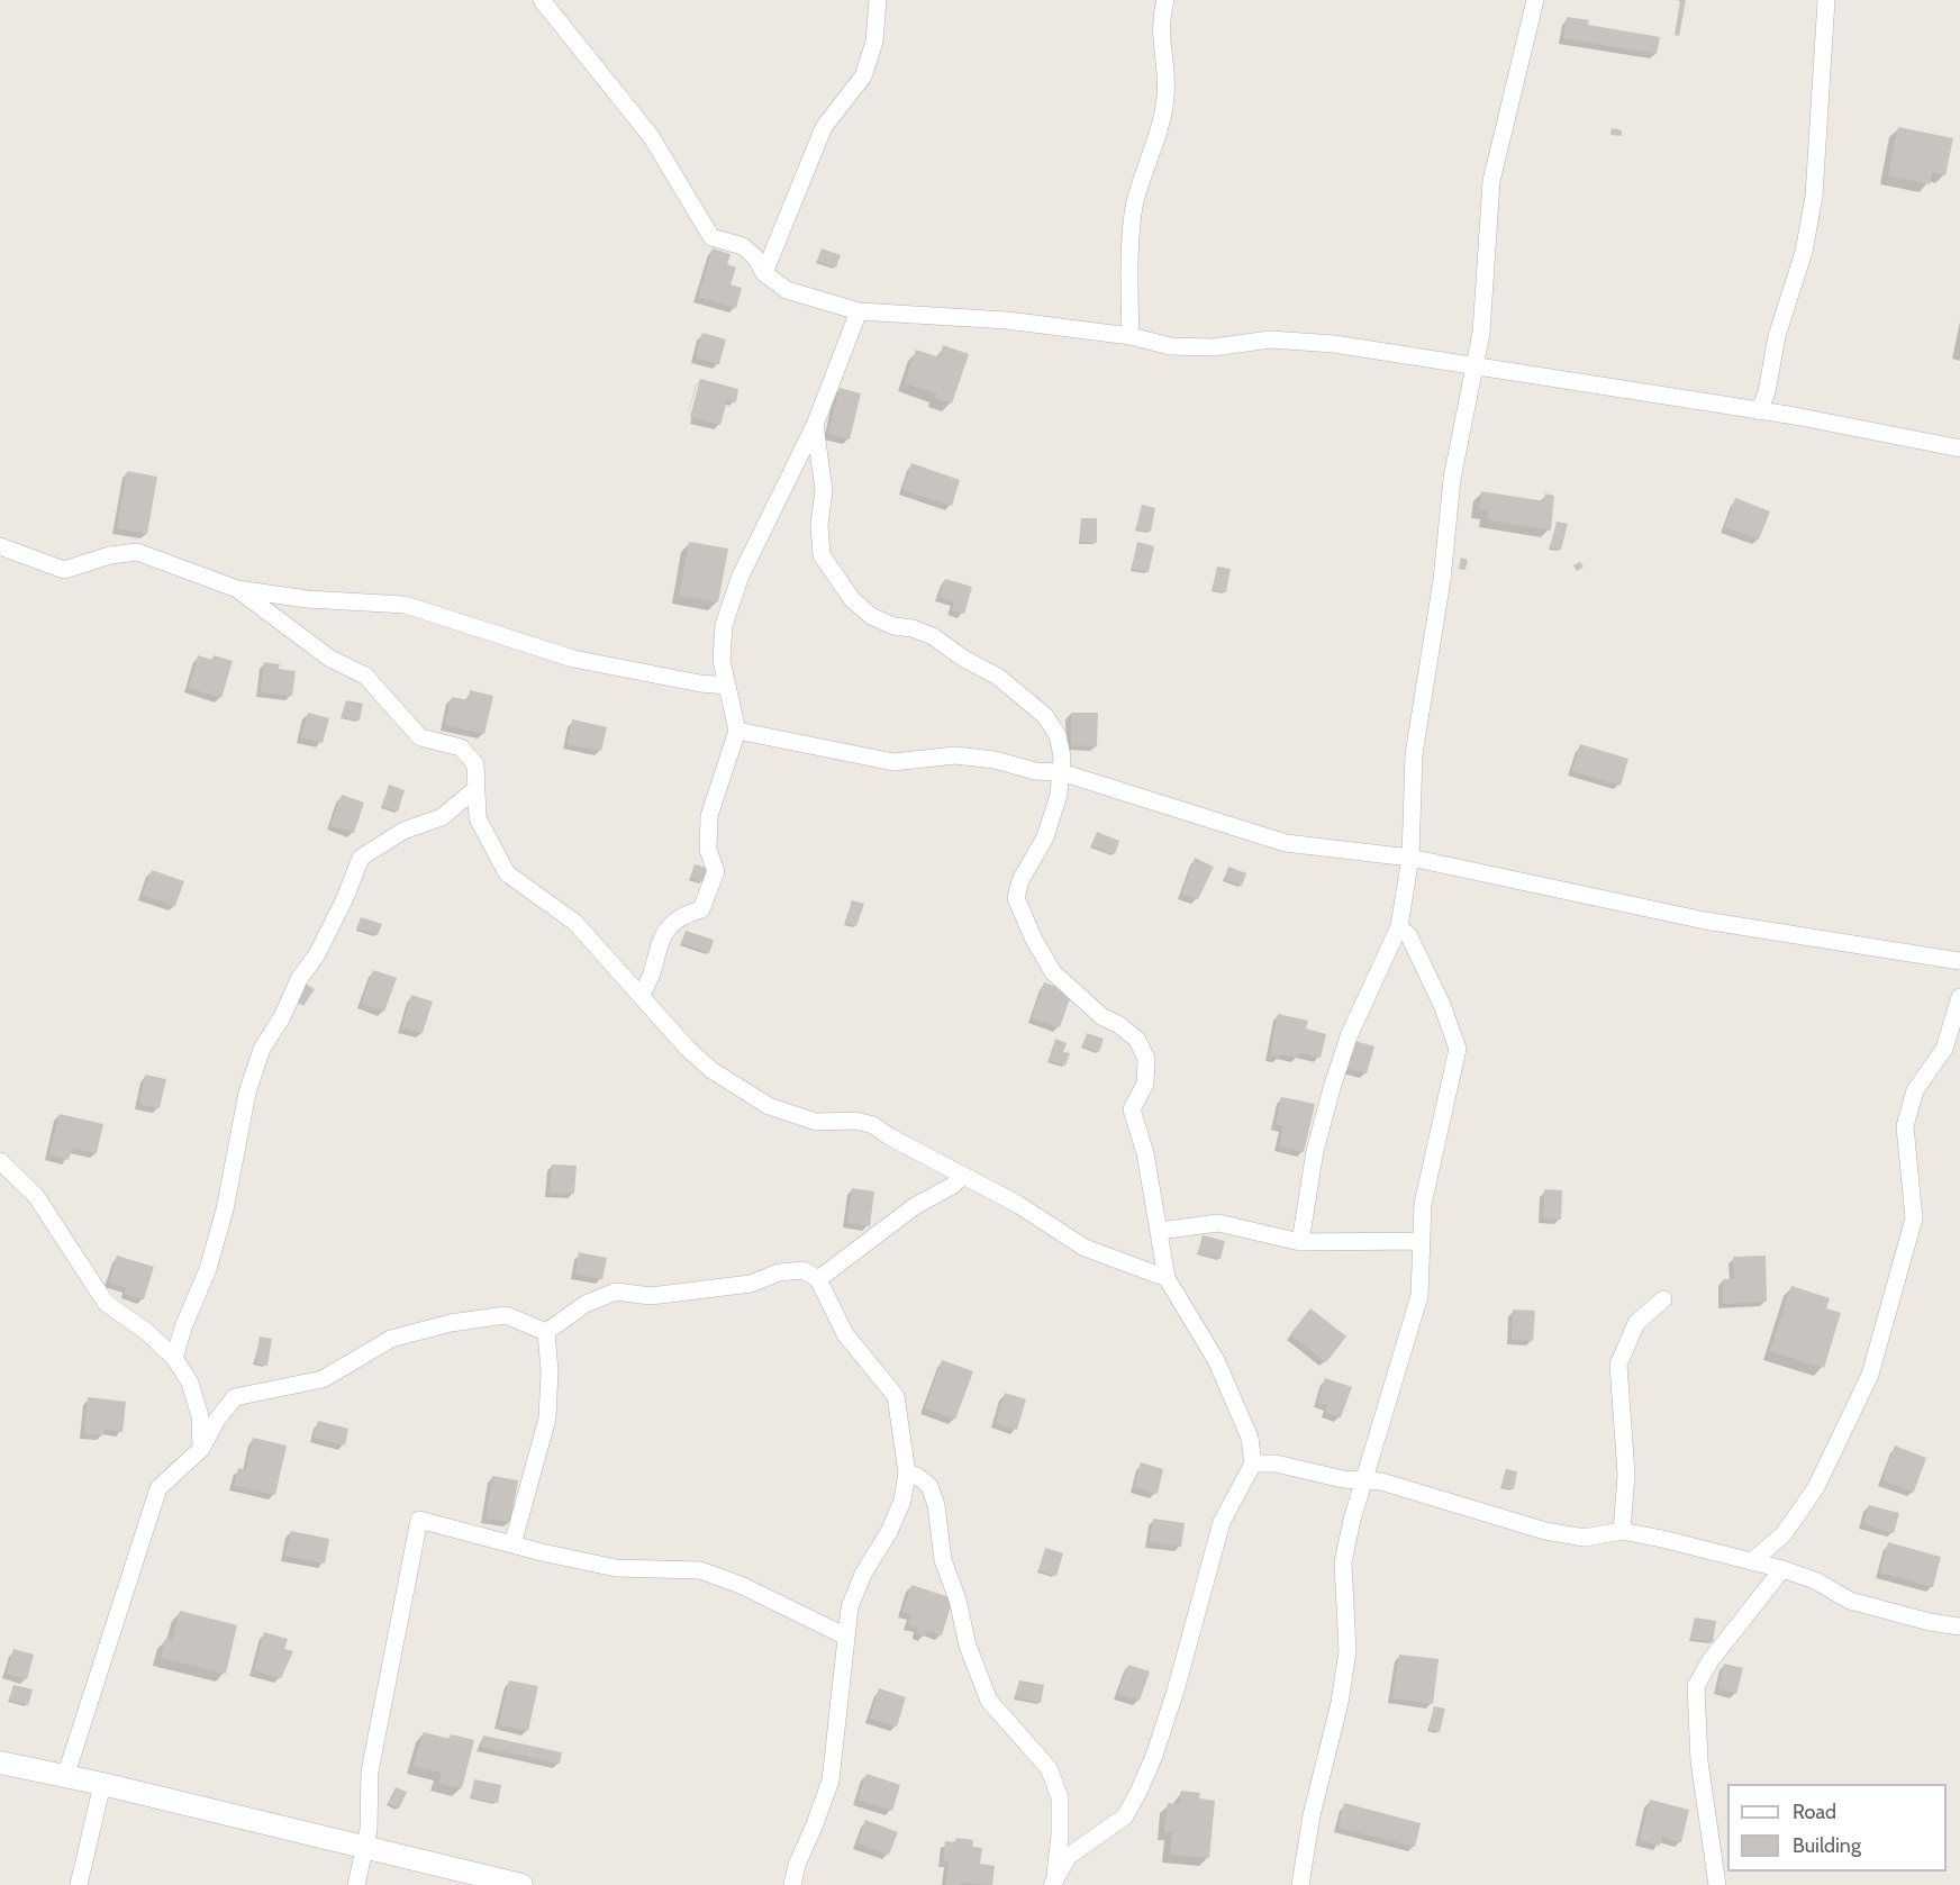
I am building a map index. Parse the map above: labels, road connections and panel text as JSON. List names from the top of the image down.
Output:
{
  "legend": ["Road", "Building"]
}
